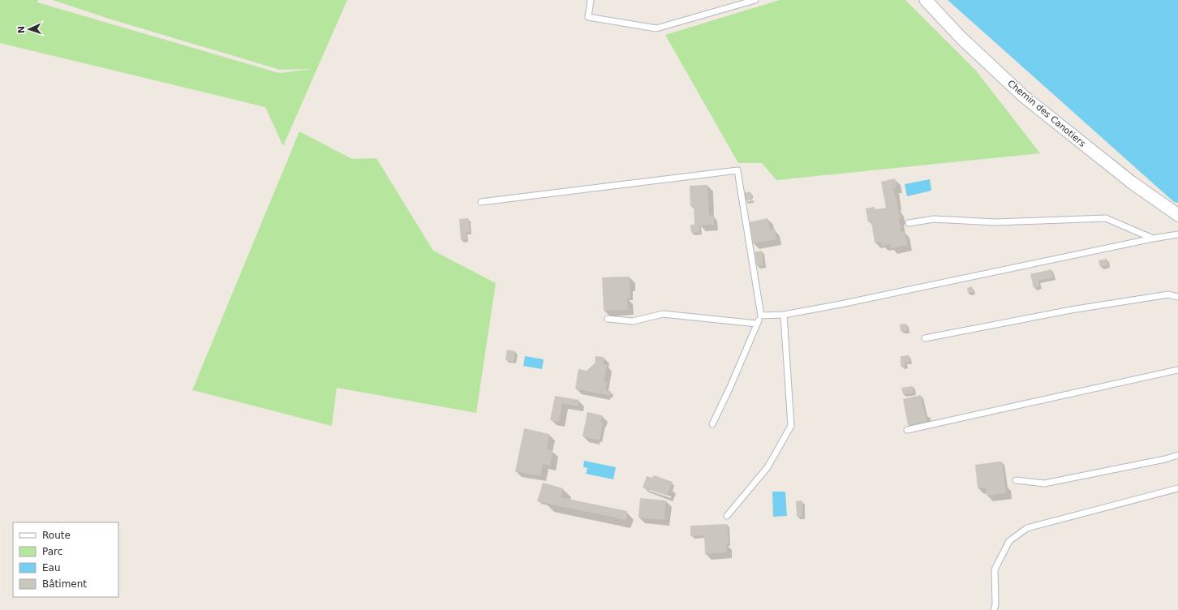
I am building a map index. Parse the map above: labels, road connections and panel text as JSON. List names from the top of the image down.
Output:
{
  "streets": {
    "street": ["Chemin des Canotiers"]
  },
  "legend": [
    "Route",
    "Parc",
    "Eau",
    "Bâtiment"
  ],
  "north": "left"
}
